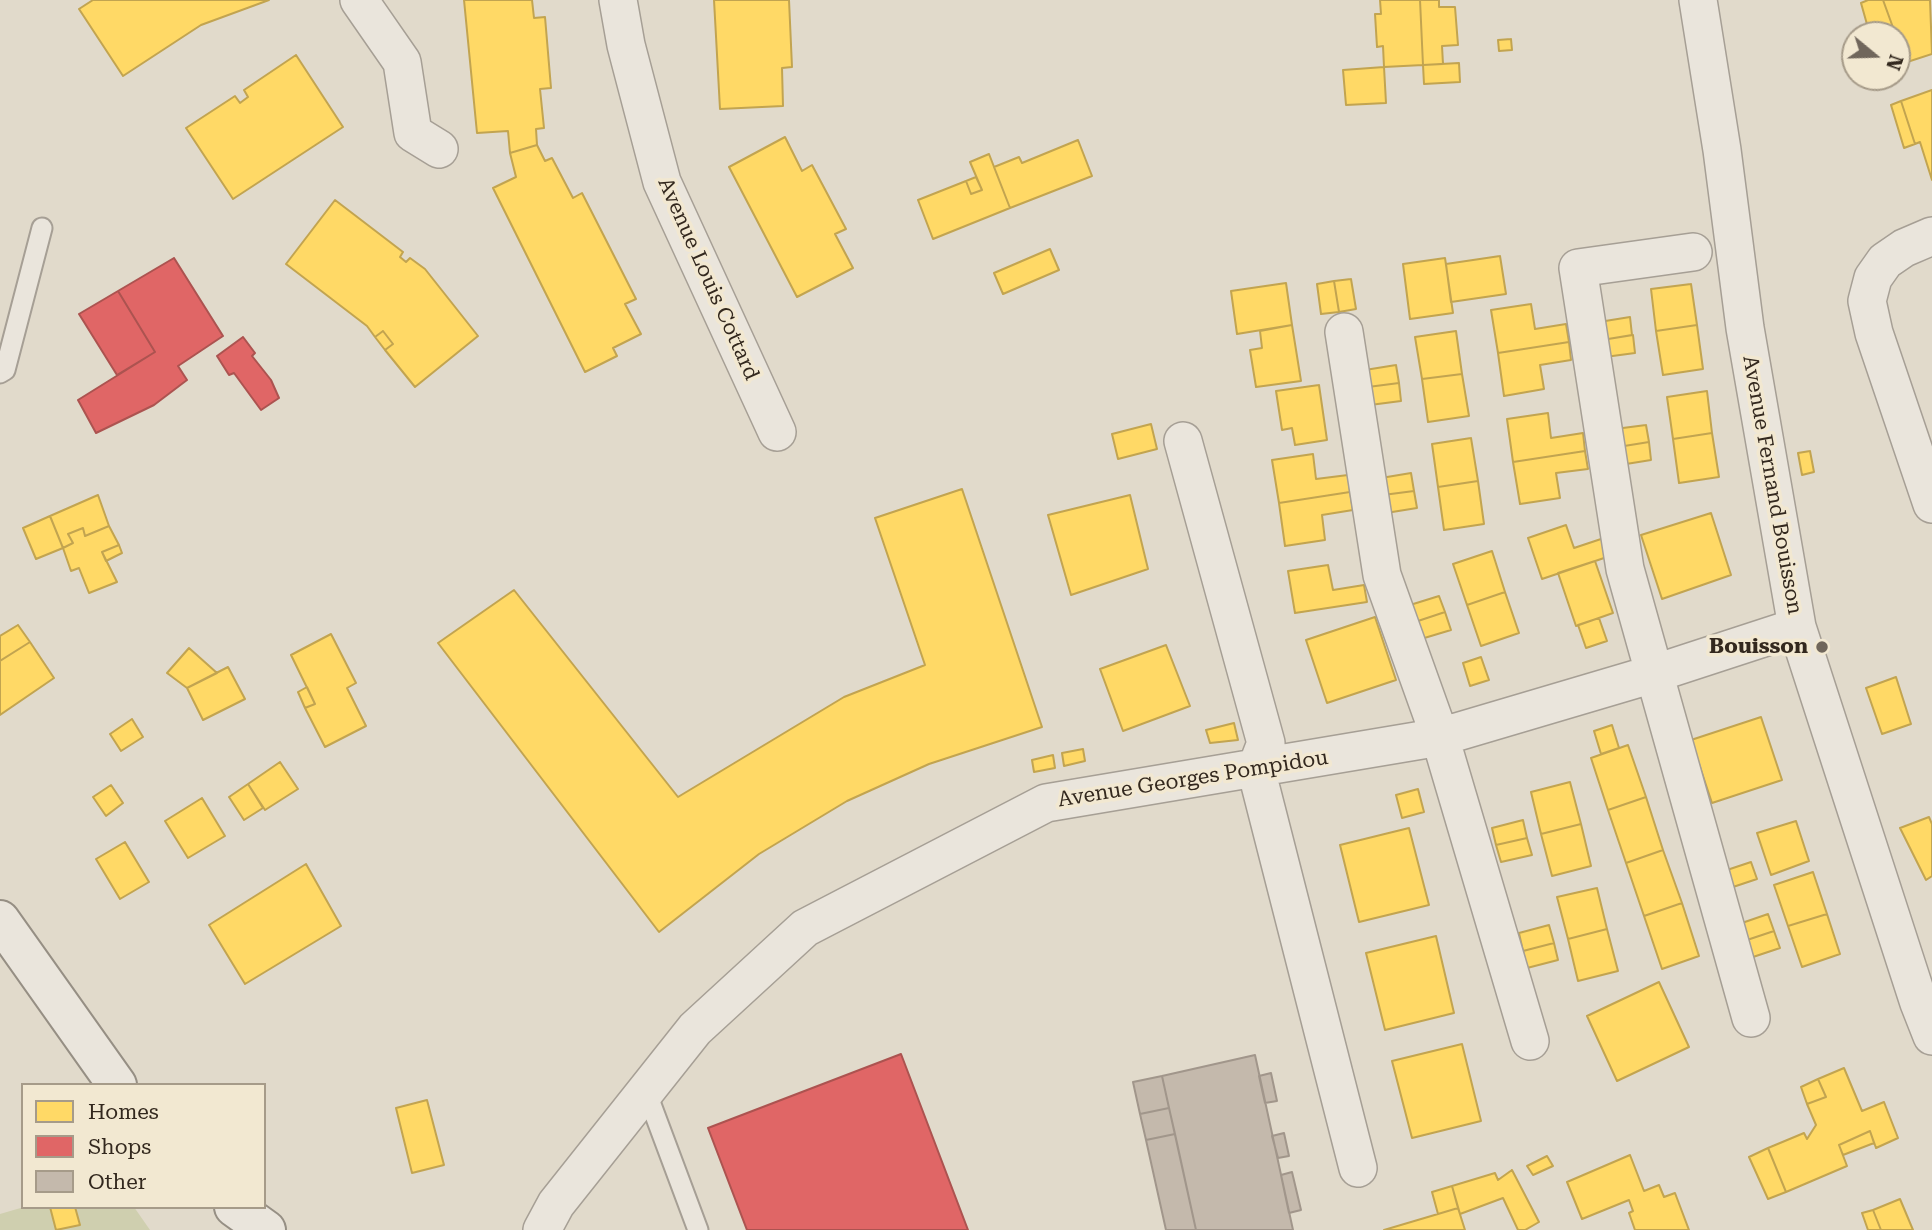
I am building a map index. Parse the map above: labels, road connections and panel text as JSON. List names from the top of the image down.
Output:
{
  "streets": {
    "street": ["Avenue Louis Cottard", "Avenue Fernand Bouisson", "Avenue Georges Pompidou"]
  },
  "crossings": [
    ["Avenue Fernand Bouisson", "Avenue Georges Pompidou"]
  ],
  "places": ["Bouisson"],
  "legend": ["Homes", "Shops", "Other"],
  "north": "right"
}
